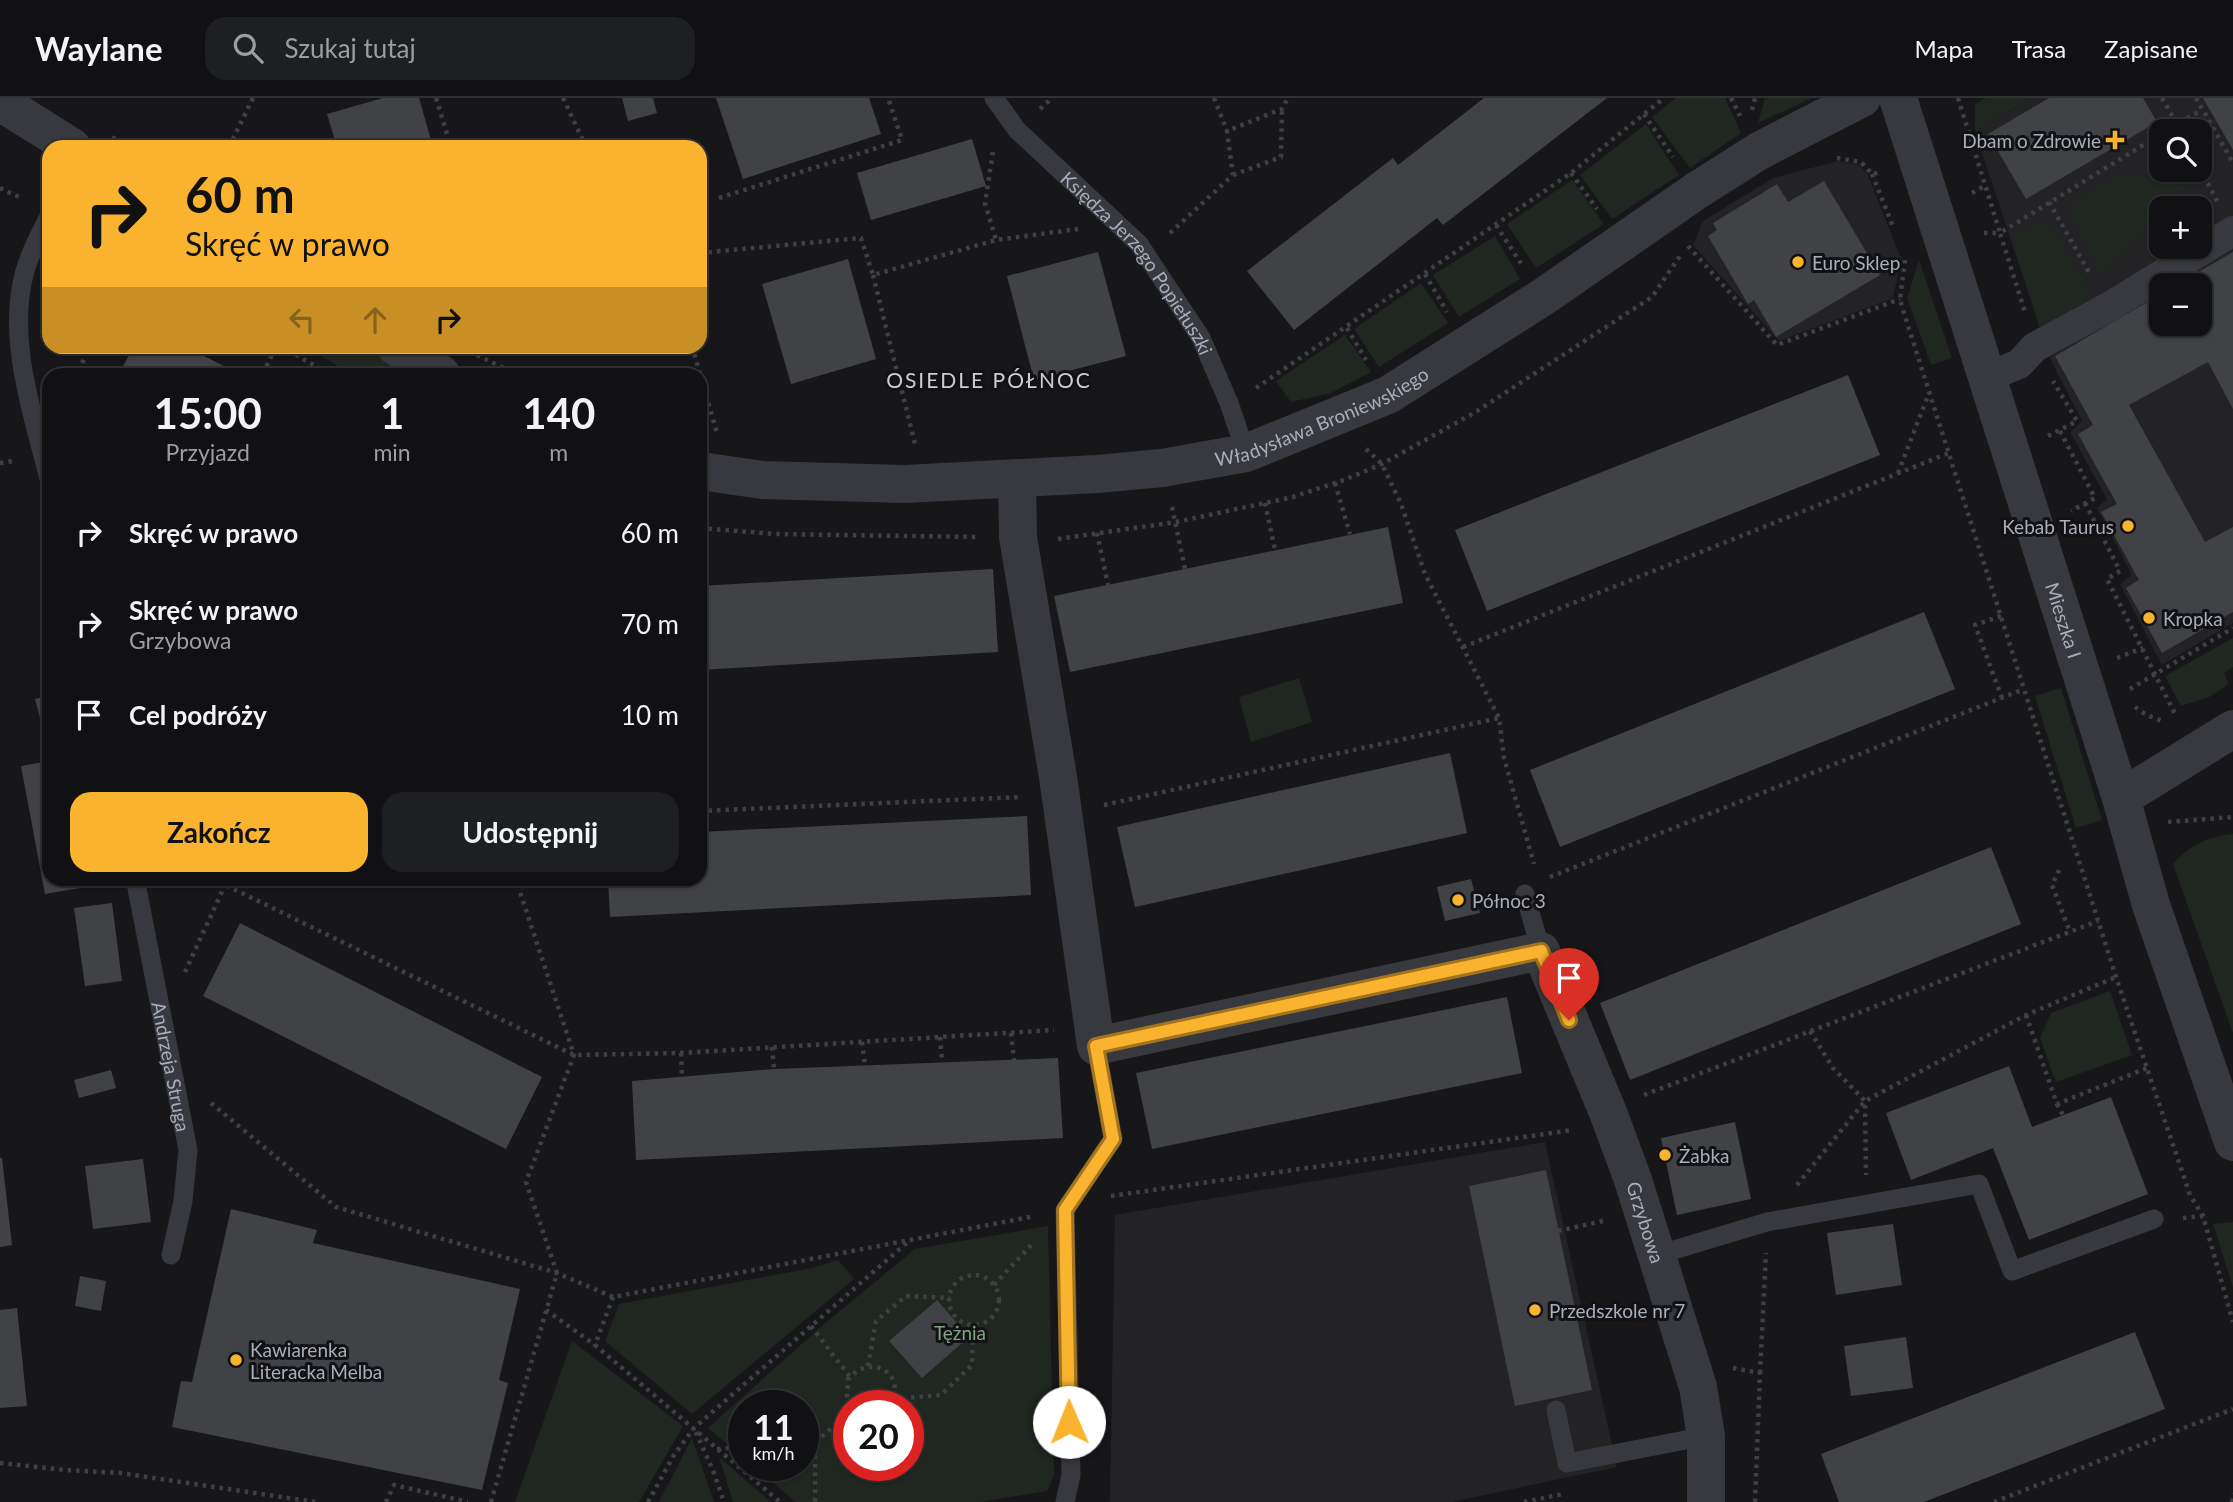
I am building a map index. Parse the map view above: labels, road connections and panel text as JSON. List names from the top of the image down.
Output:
{
  "streets": {
    "street": ["Władysława Broniewskiego", "Mieszka I", "Grzybowa"],
    "lane": ["Księdza Jerzego Popiełuszki", "Andrzeja Struga"]
  },
  "crossings": [
    ["Księdza Jerzego Popiełuszki", "Władysława Broniewskiego"]
  ],
  "districts": ["OSIEDLE PÓŁNOC"],
  "parks": ["Tężnia"],
  "places": {
    "health": ["Dbam o Zdrowie"],
    "other": [
      "Euro Sklep",
      "Kebab Taurus",
      "Kropka",
      "Północ 3",
      "Żabka",
      "Przedszkole nr 7",
      "Kawiarenka Literacka Melba"
    ]
  },
  "page": {
    "header": "Waylane",
    "search": "Szukaj tutaj",
    "nav": ["Mapa", "Trasa", "Zapisane"],
    "map_buttons": ["+", "−"],
    "turn": ["60 m", "Skręć w prawo"],
    "eta": [
      "15:00",
      "Przyjazd",
      "1",
      "min",
      "140",
      "m"
    ],
    "list": [
      {
        "name": "Skręć w prawo",
        "value": "60 m"
      },
      {
        "name": "Skręć w prawo",
        "note": "Grzybowa",
        "value": "70 m"
      },
      {
        "name": "Cel podróży",
        "value": "10 m"
      }
    ],
    "buttons": ["Zakończ", "Udostępnij"],
    "speed": "11 km/h",
    "limit": "20"
  }
}
